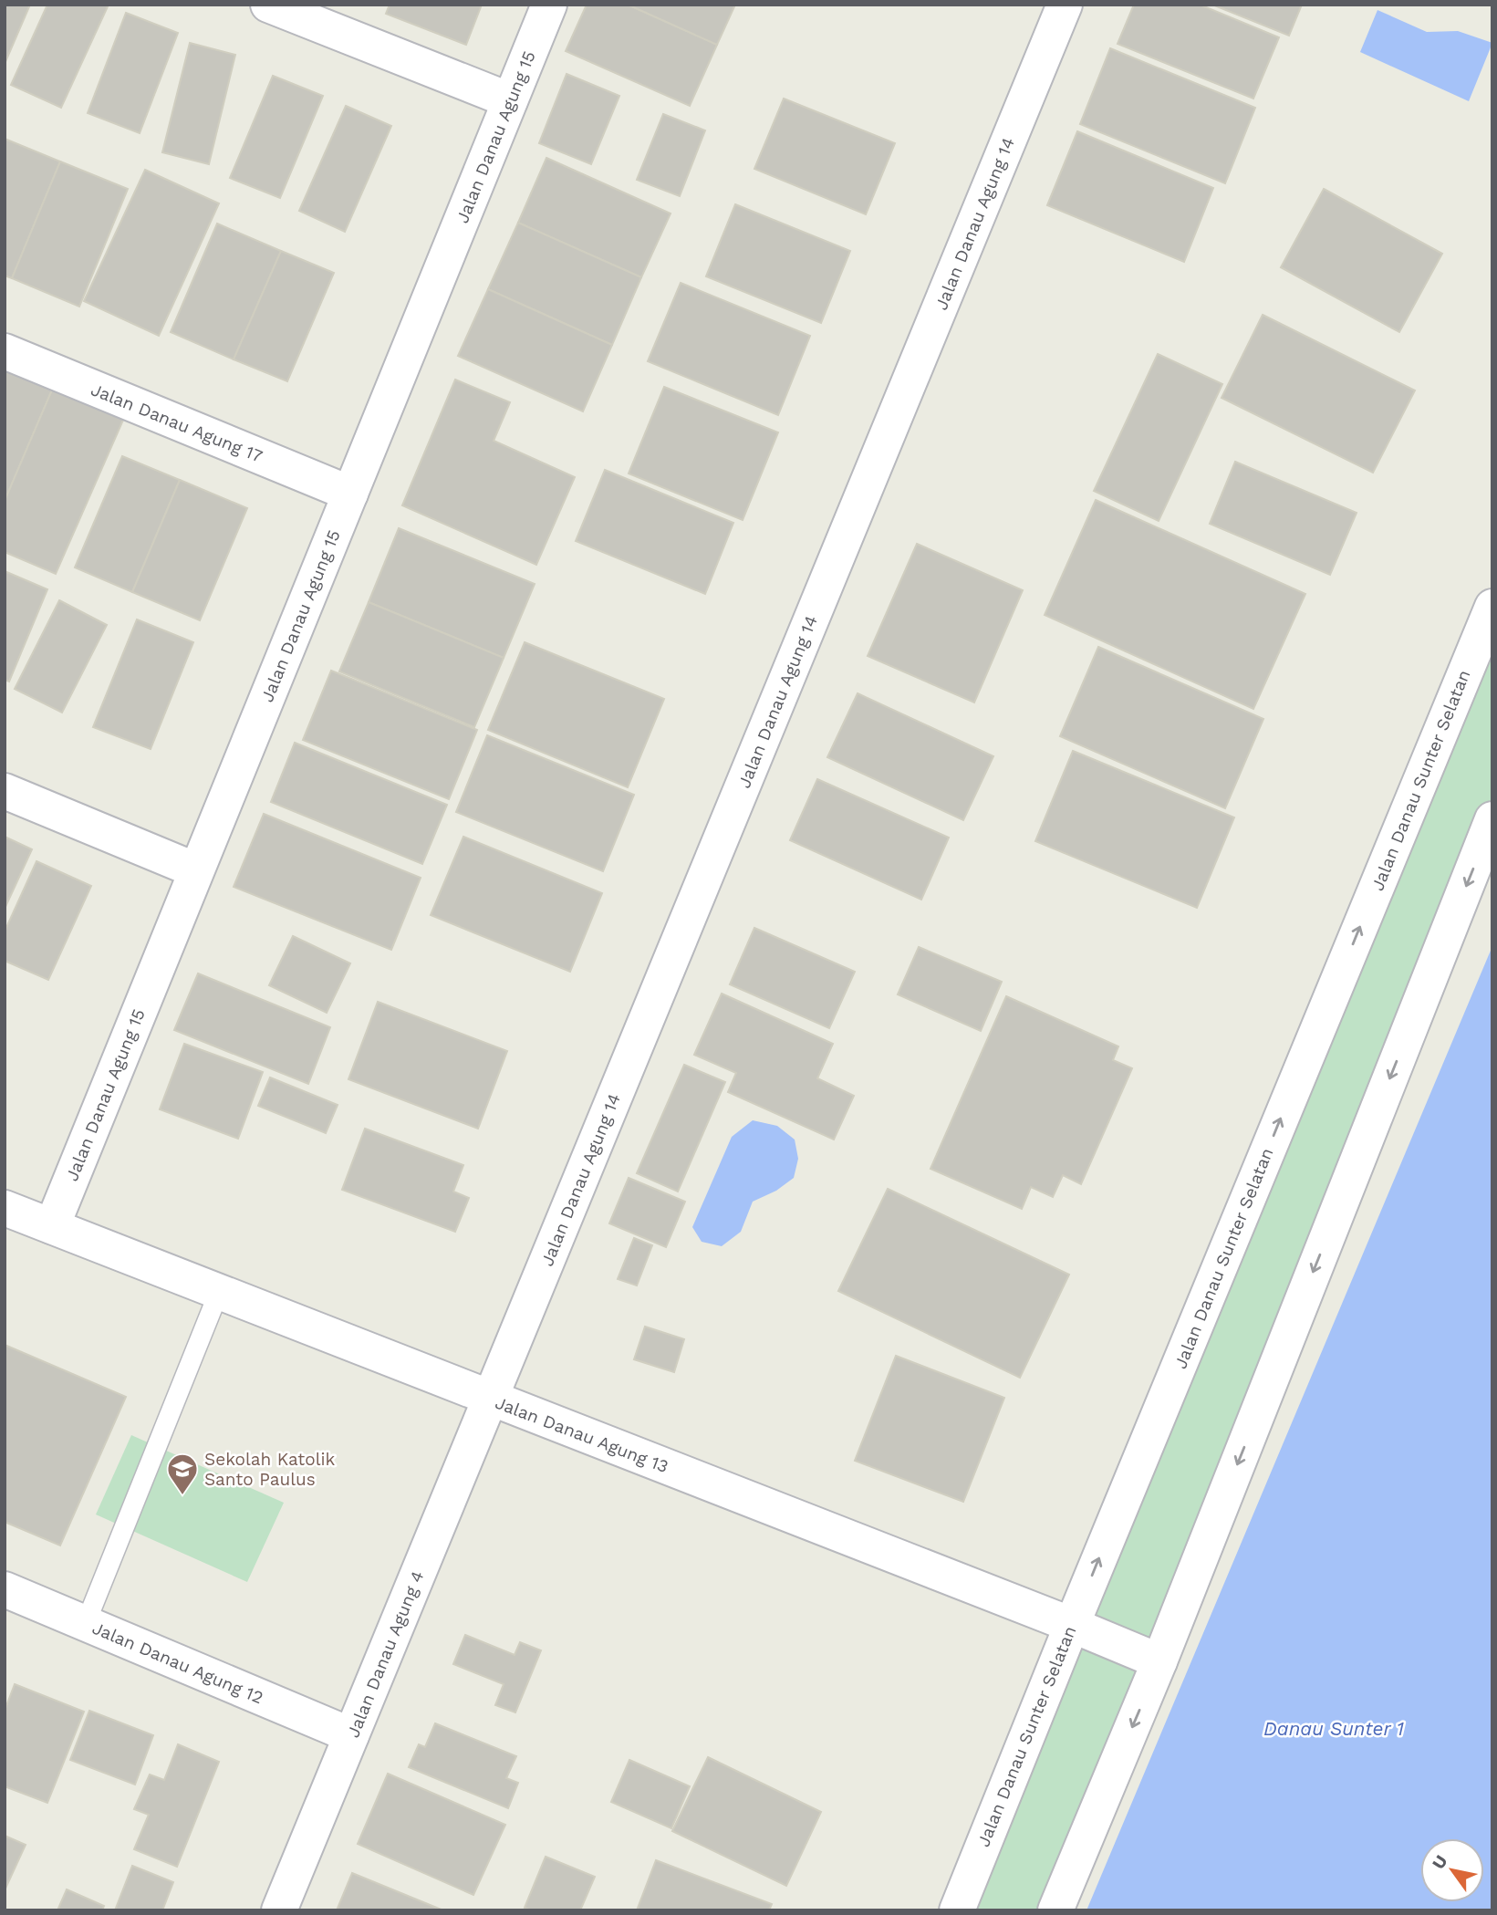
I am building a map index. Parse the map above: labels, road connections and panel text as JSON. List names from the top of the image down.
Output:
{
  "streets": {
    "street": [
      "Jalan Danau Agung 15",
      "Jalan Danau Agung 14",
      "Jalan Danau Agung 17",
      "Jalan Danau Sunter Selatan",
      "Jalan Danau Agung 13",
      "Jalan Danau Agung 4",
      "Jalan Danau Agung 12"
    ]
  },
  "crossings": [
    ["Jalan Danau Agung 15", "Jalan Danau Agung 17"],
    ["Jalan Danau Agung 15", "Jalan Danau Agung 13"],
    ["Jalan Danau Agung 14", "Jalan Danau Agung 13"],
    ["Jalan Danau Agung 14", "Jalan Danau Agung 4"],
    ["Jalan Danau Sunter Selatan", "Jalan Danau Agung 13"],
    ["Jalan Danau Agung 13", "Jalan Danau Agung 4"],
    ["Jalan Danau Agung 4", "Jalan Danau Agung 12"]
  ],
  "water": ["Danau Sunter 1"],
  "places": {
    "school or university": ["Sekolah Katolik Santo Paulus"]
  },
  "north": "top left"
}
